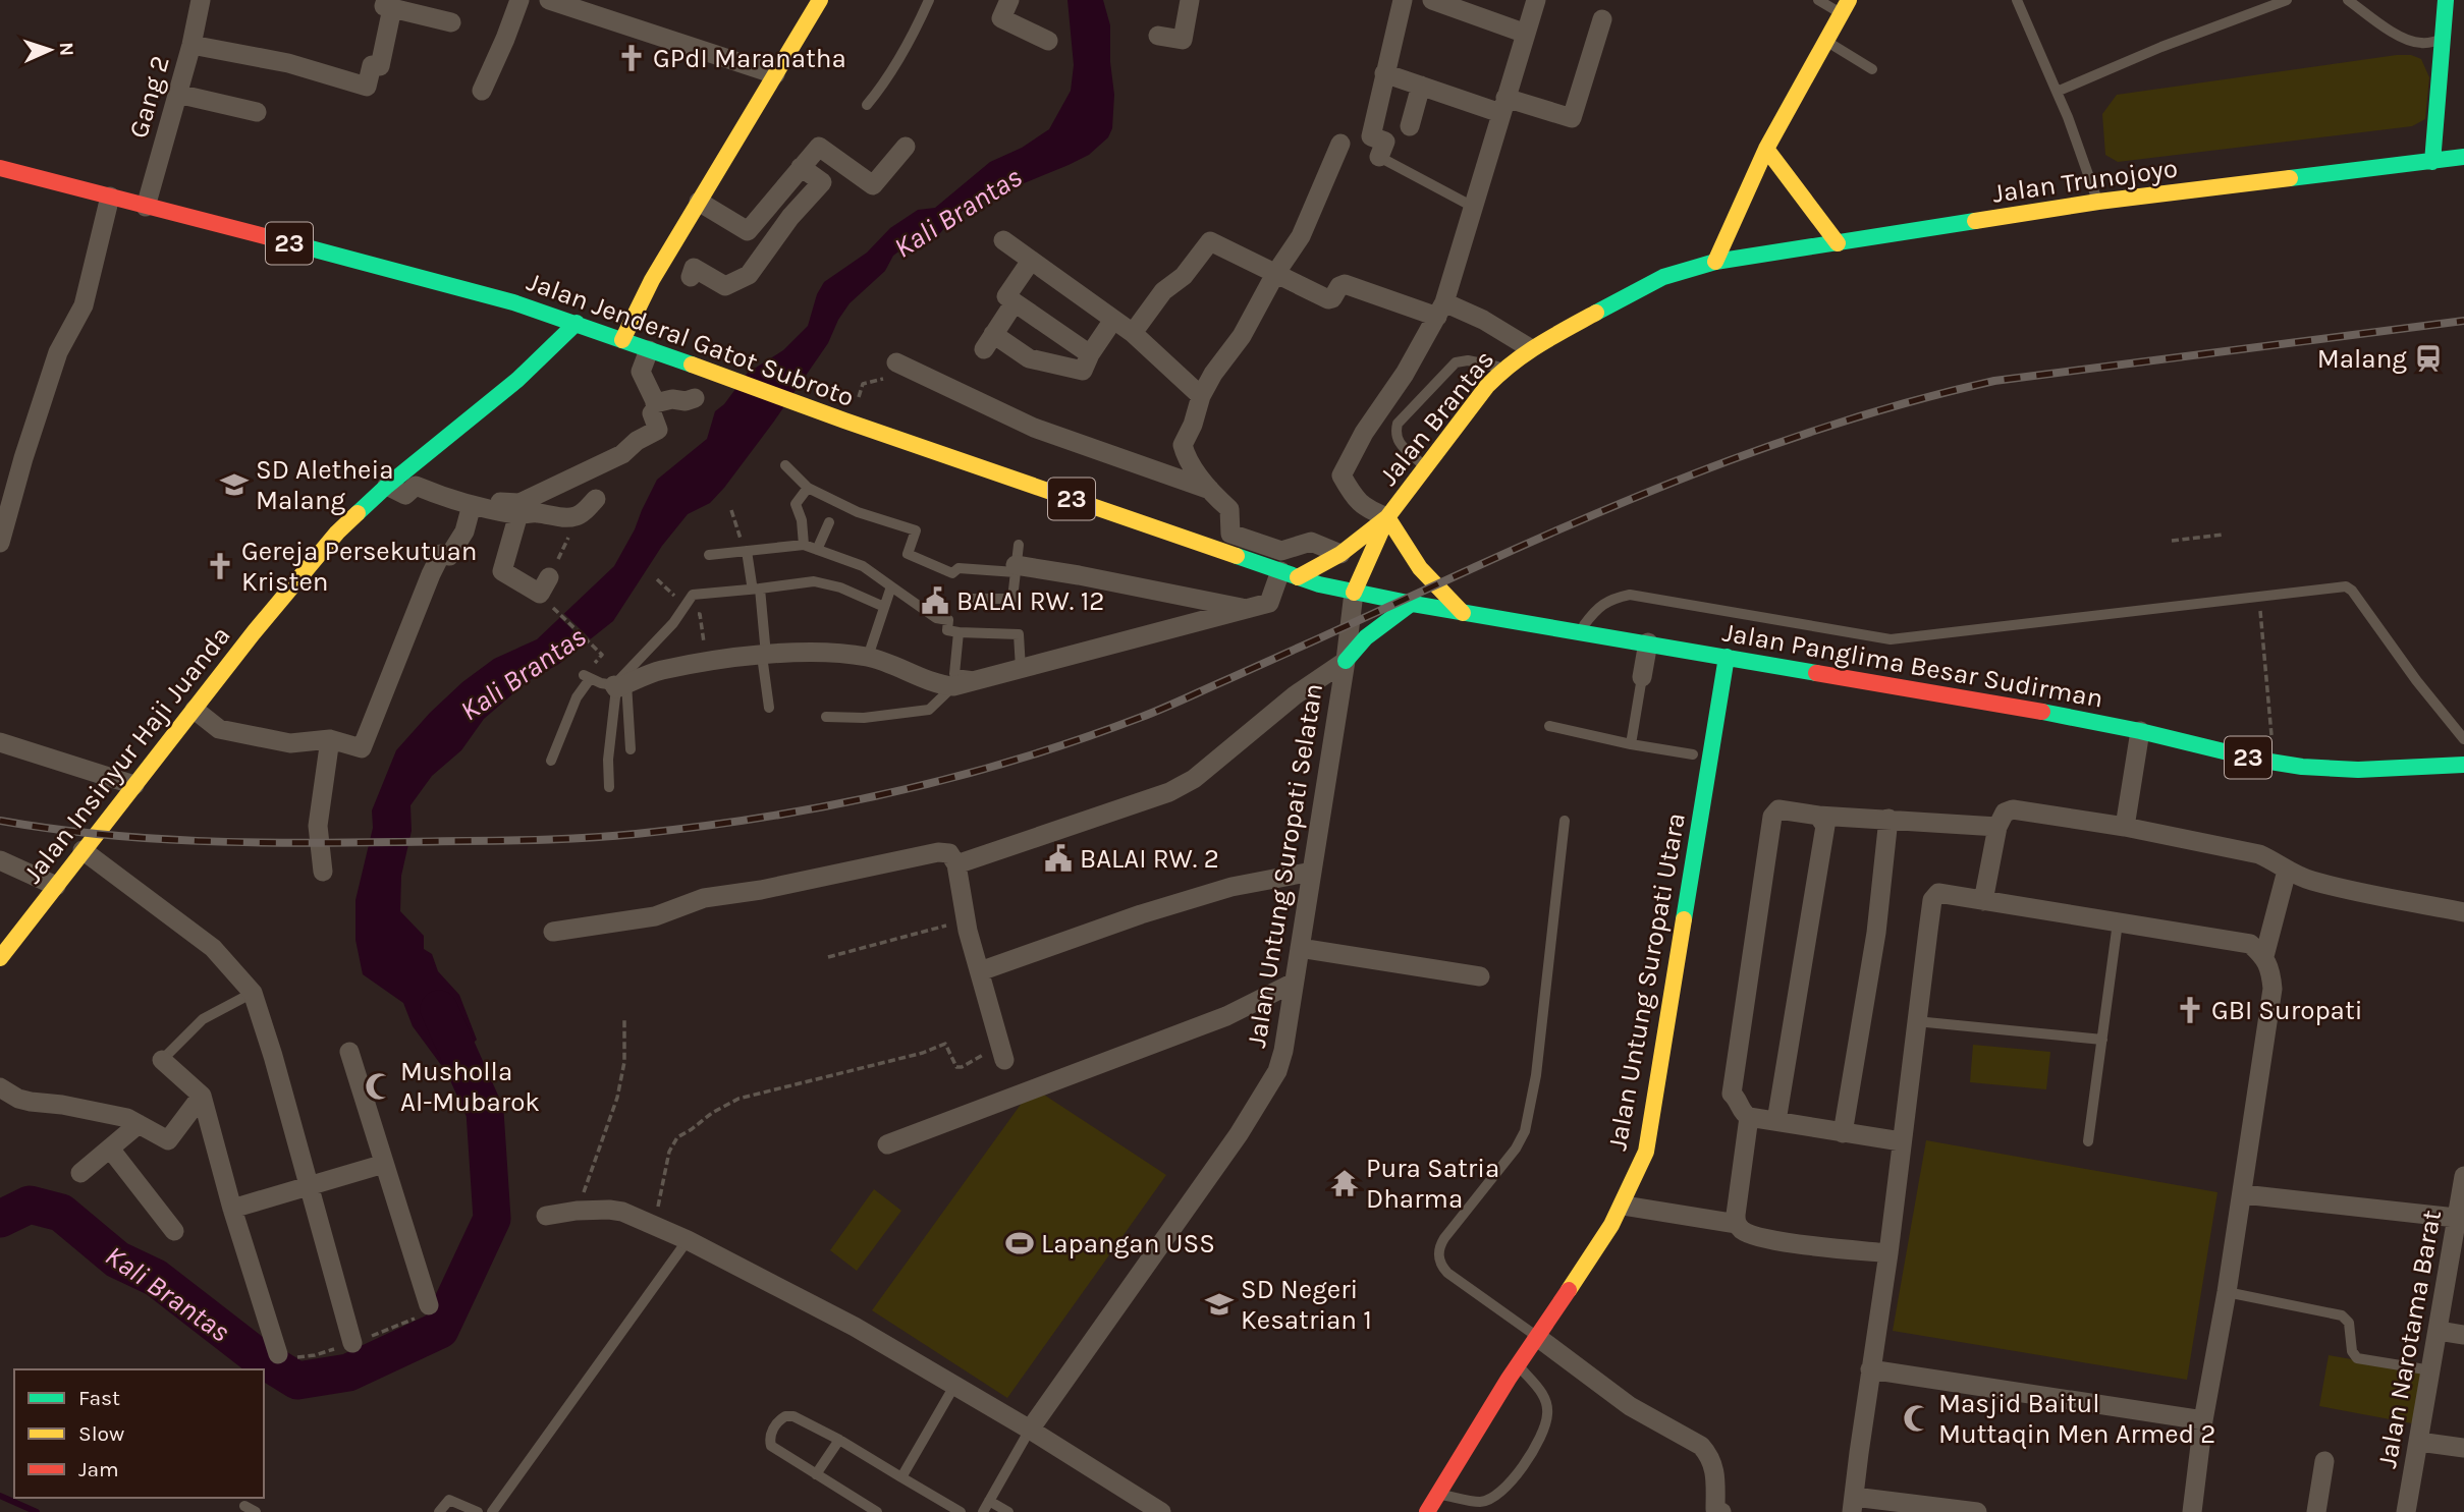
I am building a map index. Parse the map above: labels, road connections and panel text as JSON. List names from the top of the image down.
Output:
{
  "streets": {
    "main road": [
      "Jalan Trunojoyo",
      "23",
      "Jalan Jenderal Gatot Subroto",
      "Jalan Brantas",
      "Jalan Panglima Besar Sudirman",
      "Jalan Insinyur Haji Juanda",
      "Jalan Untung Suropati Utara"
    ],
    "street": ["Gang 2", "Jalan Untung Suropati Selatan", "Jalan Narotama Barat"]
  },
  "crossings": [
    ["Gang 2", "Jalan Jenderal Gatot Subroto"],
    ["Jalan Trunojoyo", "Jalan Brantas"],
    ["Jalan Jenderal Gatot Subroto", "Jalan Brantas"],
    ["Jalan Jenderal Gatot Subroto", "Jalan Panglima Besar Sudirman"],
    ["Jalan Jenderal Gatot Subroto", "Jalan Insinyur Haji Juanda"],
    ["Jalan Jenderal Gatot Subroto", "Jalan Untung Suropati Selatan"],
    ["Jalan Brantas", "Jalan Panglima Besar Sudirman"],
    ["Jalan Brantas", "Jalan Untung Suropati Selatan"],
    ["Jalan Panglima Besar Sudirman", "Jalan Untung Suropati Selatan"],
    ["Jalan Panglima Besar Sudirman", "Jalan Untung Suropati Utara"]
  ],
  "water": ["Kali Brantas"],
  "places": {
    "church": ["GPdI Maranatha", "Gereja Persekutuan Kristen", "GBI Suropati"],
    "station": ["Malang"],
    "school or university": ["SD Aletheia Malang", "SD Negeri Kesatrian 1"],
    "public building": ["BALAI RW. 12", "BALAI RW. 2"],
    "mosque": ["Musholla Al-Mubarok", "Masjid Baitul Muttaqin Men Armed 2"],
    "temple": ["Pura Satria Dharma"],
    "sports": ["Lapangan USS"]
  },
  "legend": ["Fast", "Slow", "Jam"],
  "north": "right"
}
